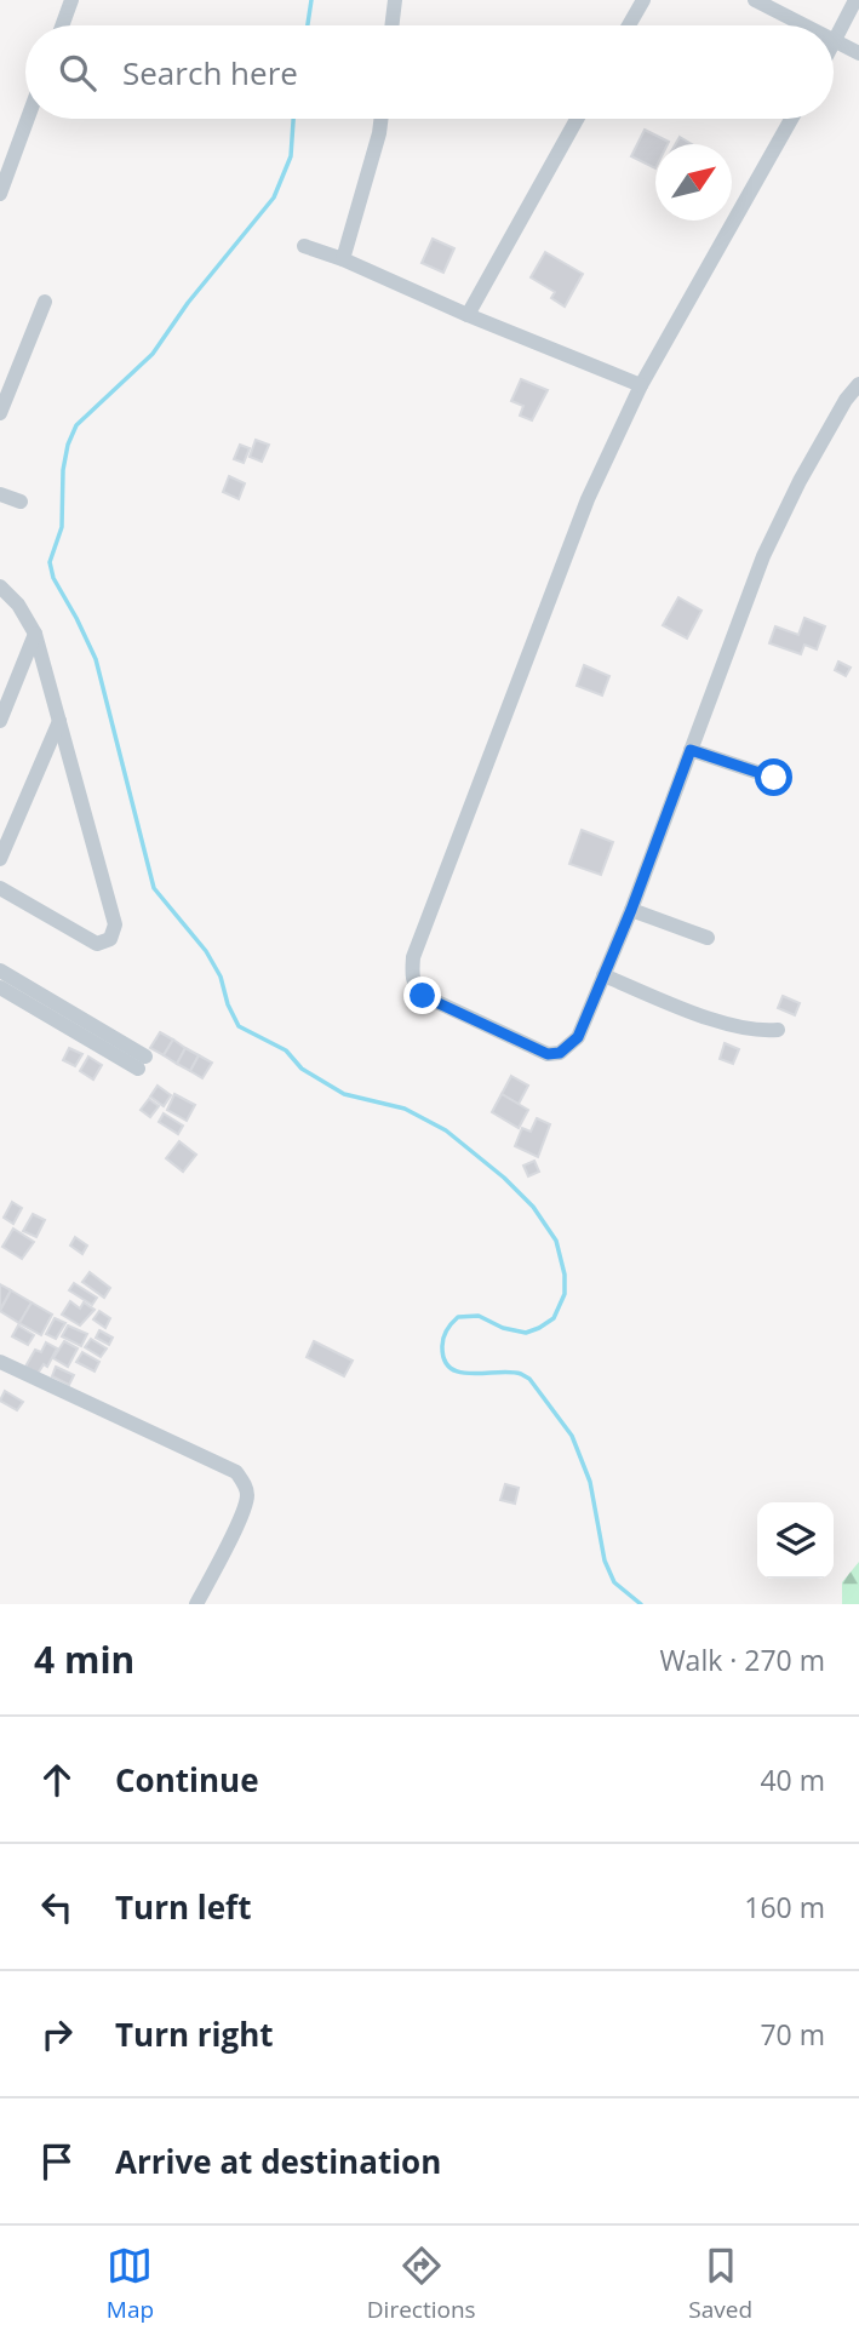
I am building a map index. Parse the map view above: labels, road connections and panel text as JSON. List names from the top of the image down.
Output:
{
  "north": "top right",
  "page": {
    "search": "Search here",
    "heading": ["4 min", "Walk · 270 m"],
    "list": [
      ["Continue", "40 m"],
      ["Turn left", "160 m"],
      ["Turn right", "70 m"],
      "Arrive at destination"
    ],
    "nav": ["Map", "Directions", "Saved"]
  }
}
